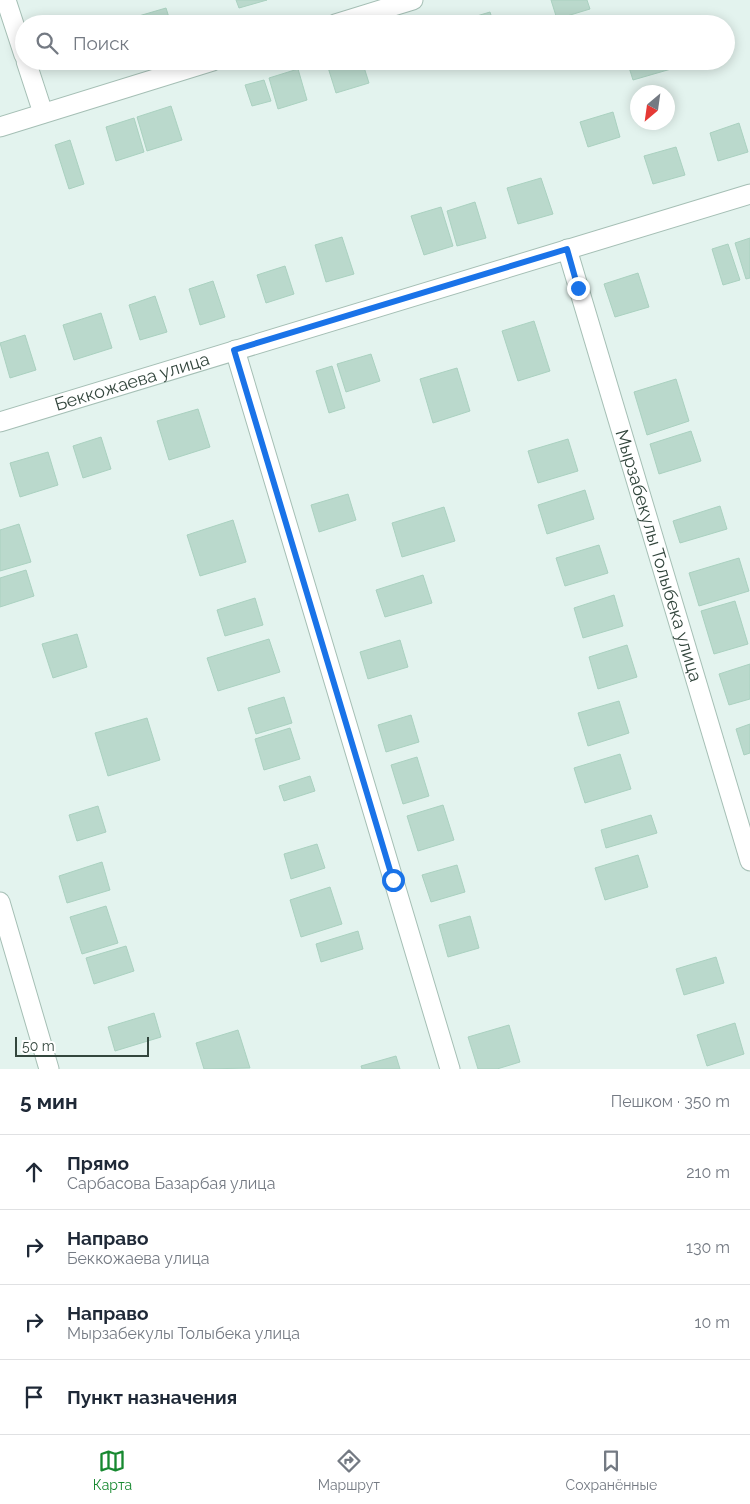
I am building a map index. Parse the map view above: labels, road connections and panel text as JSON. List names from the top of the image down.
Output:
{
  "streets": {
    "street": ["Беккожаева улица", "Мырзабекулы Толыбека улица"]
  },
  "crossings": [
    ["Беккожаева улица", "Мырзабекулы Толыбека улица"]
  ],
  "scale_bar": "50 m",
  "north": "bottom left",
  "page": {
    "search": "Поиск",
    "scale": "50 m",
    "heading": ["5 мин", "Пешком · 350 m"],
    "list": [
      ["Прямо", "Сарбасова Базарбая улица", "210 m"],
      ["Направо", "Беккожаева улица", "130 m"],
      ["Направо", "Мырзабекулы Толыбека улица", "10 m"],
      "Пункт назначения"
    ],
    "nav": ["Карта", "Маршрут", "Сохранённые"]
  }
}
